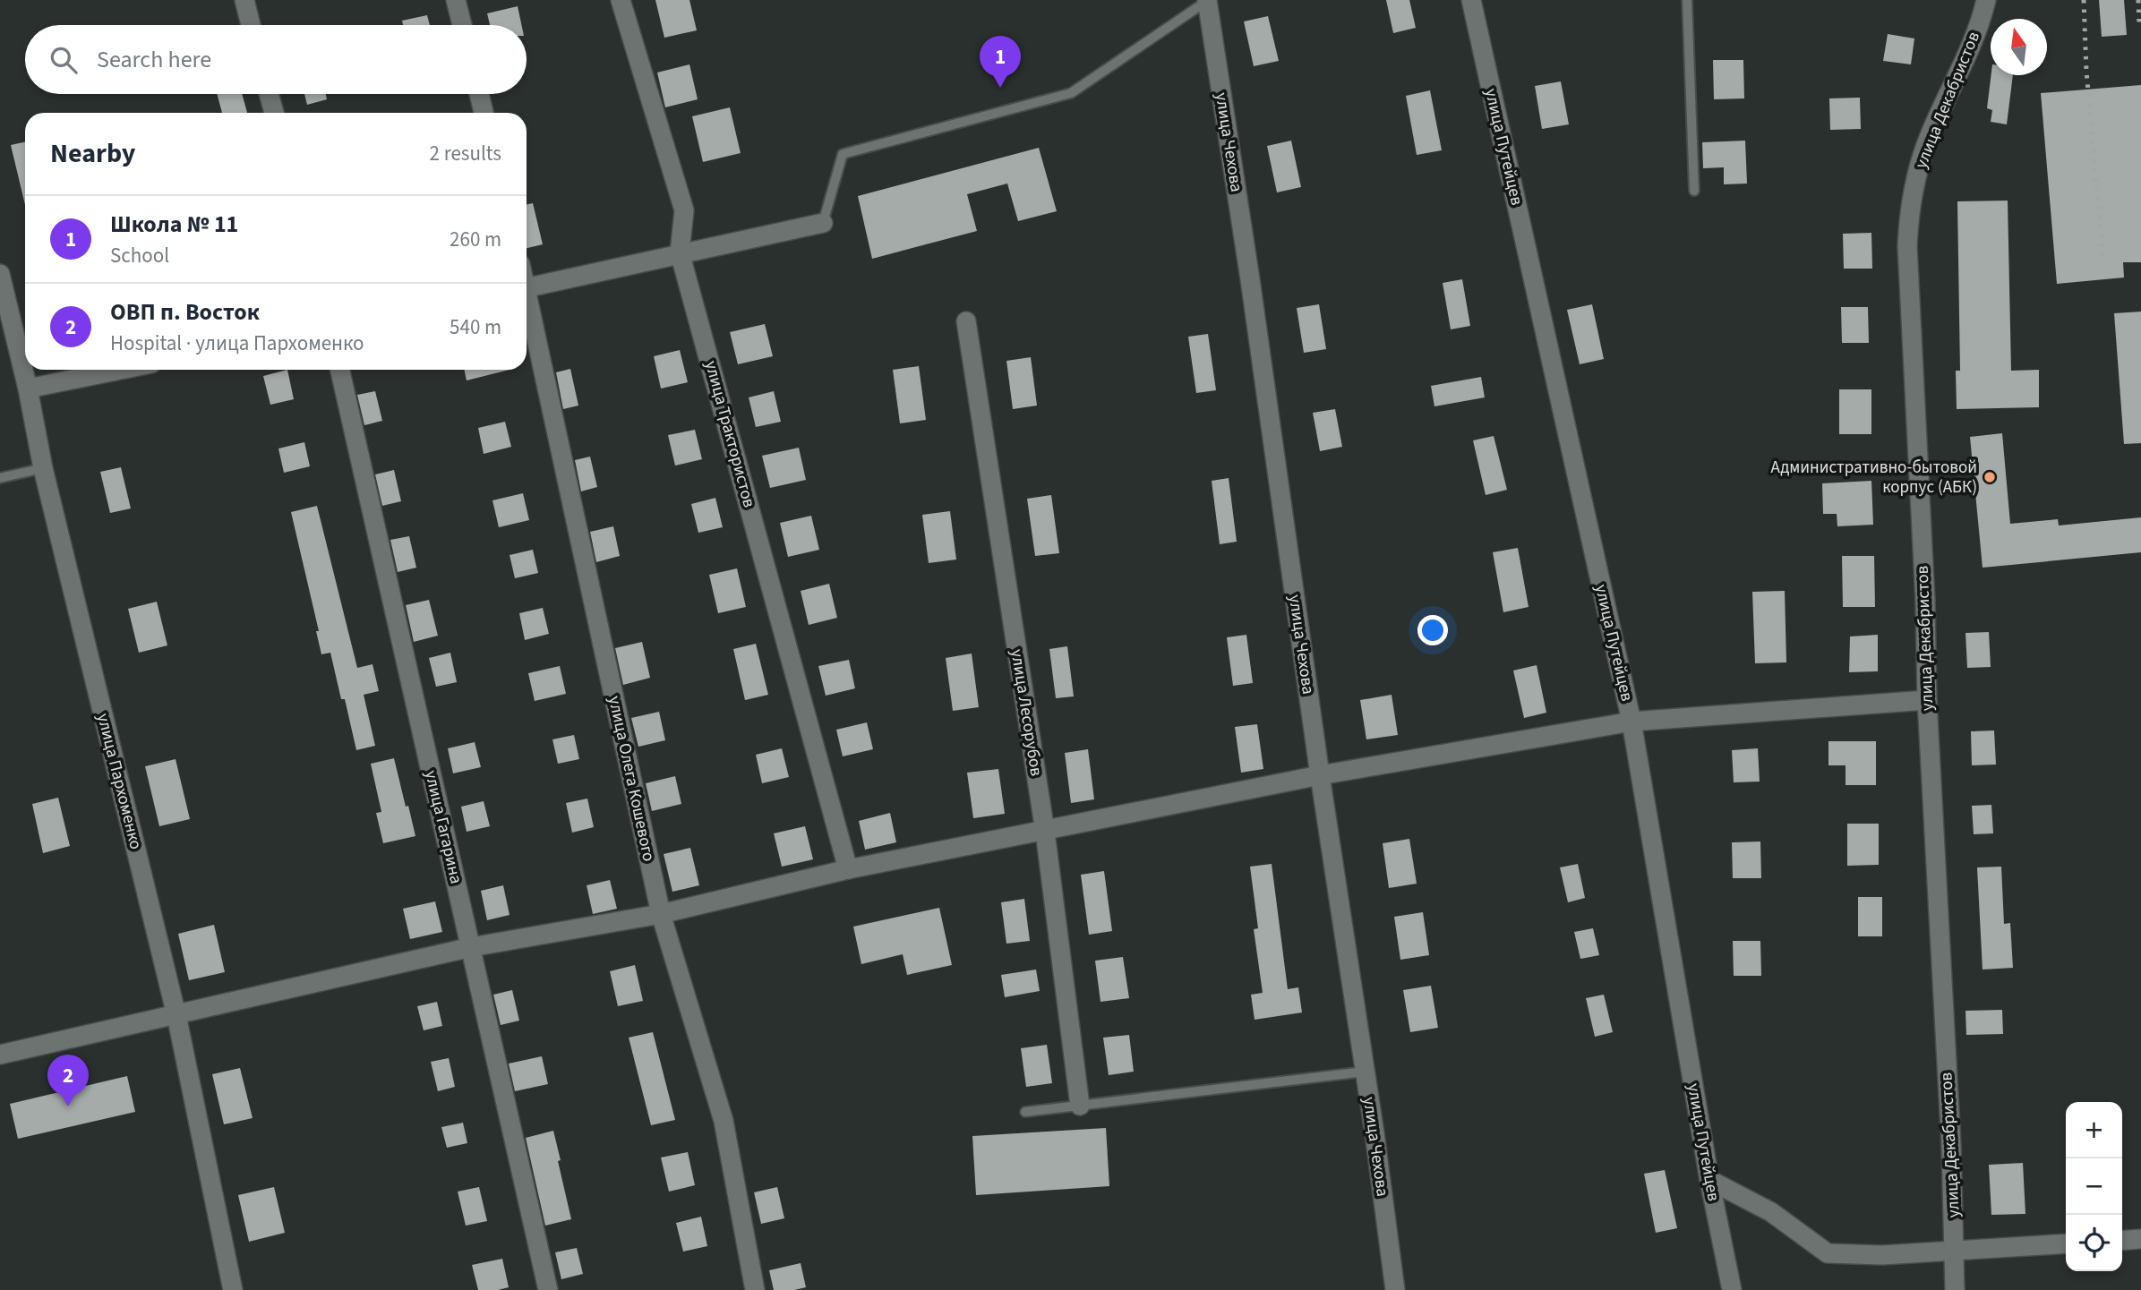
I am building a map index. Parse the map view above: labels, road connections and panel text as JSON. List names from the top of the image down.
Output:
{
  "streets": {
    "street": [
      "улица Декабристов",
      "улица Чехова",
      "улица Путейцев",
      "улица Трактористов",
      "улица Лесорубов",
      "улица Олега Кошевого",
      "улица Пархоменко",
      "улица Гагарина"
    ]
  },
  "places": ["Административно-бытовой корпус (АБК)"],
  "north": "top",
  "page": {
    "search": "Search here",
    "pins": ["1", "2"],
    "heading": ["Nearby", "2 results"],
    "list": [
      {
        "mark": "1",
        "name": "Школа № 11",
        "note": "School",
        "value": "260 m"
      },
      {
        "mark": "2",
        "name": "ОВП п. Восток",
        "note": "Hospital · улица Пархоменко",
        "value": "540 m"
      }
    ],
    "map_buttons": ["+", "−"]
  }
}
